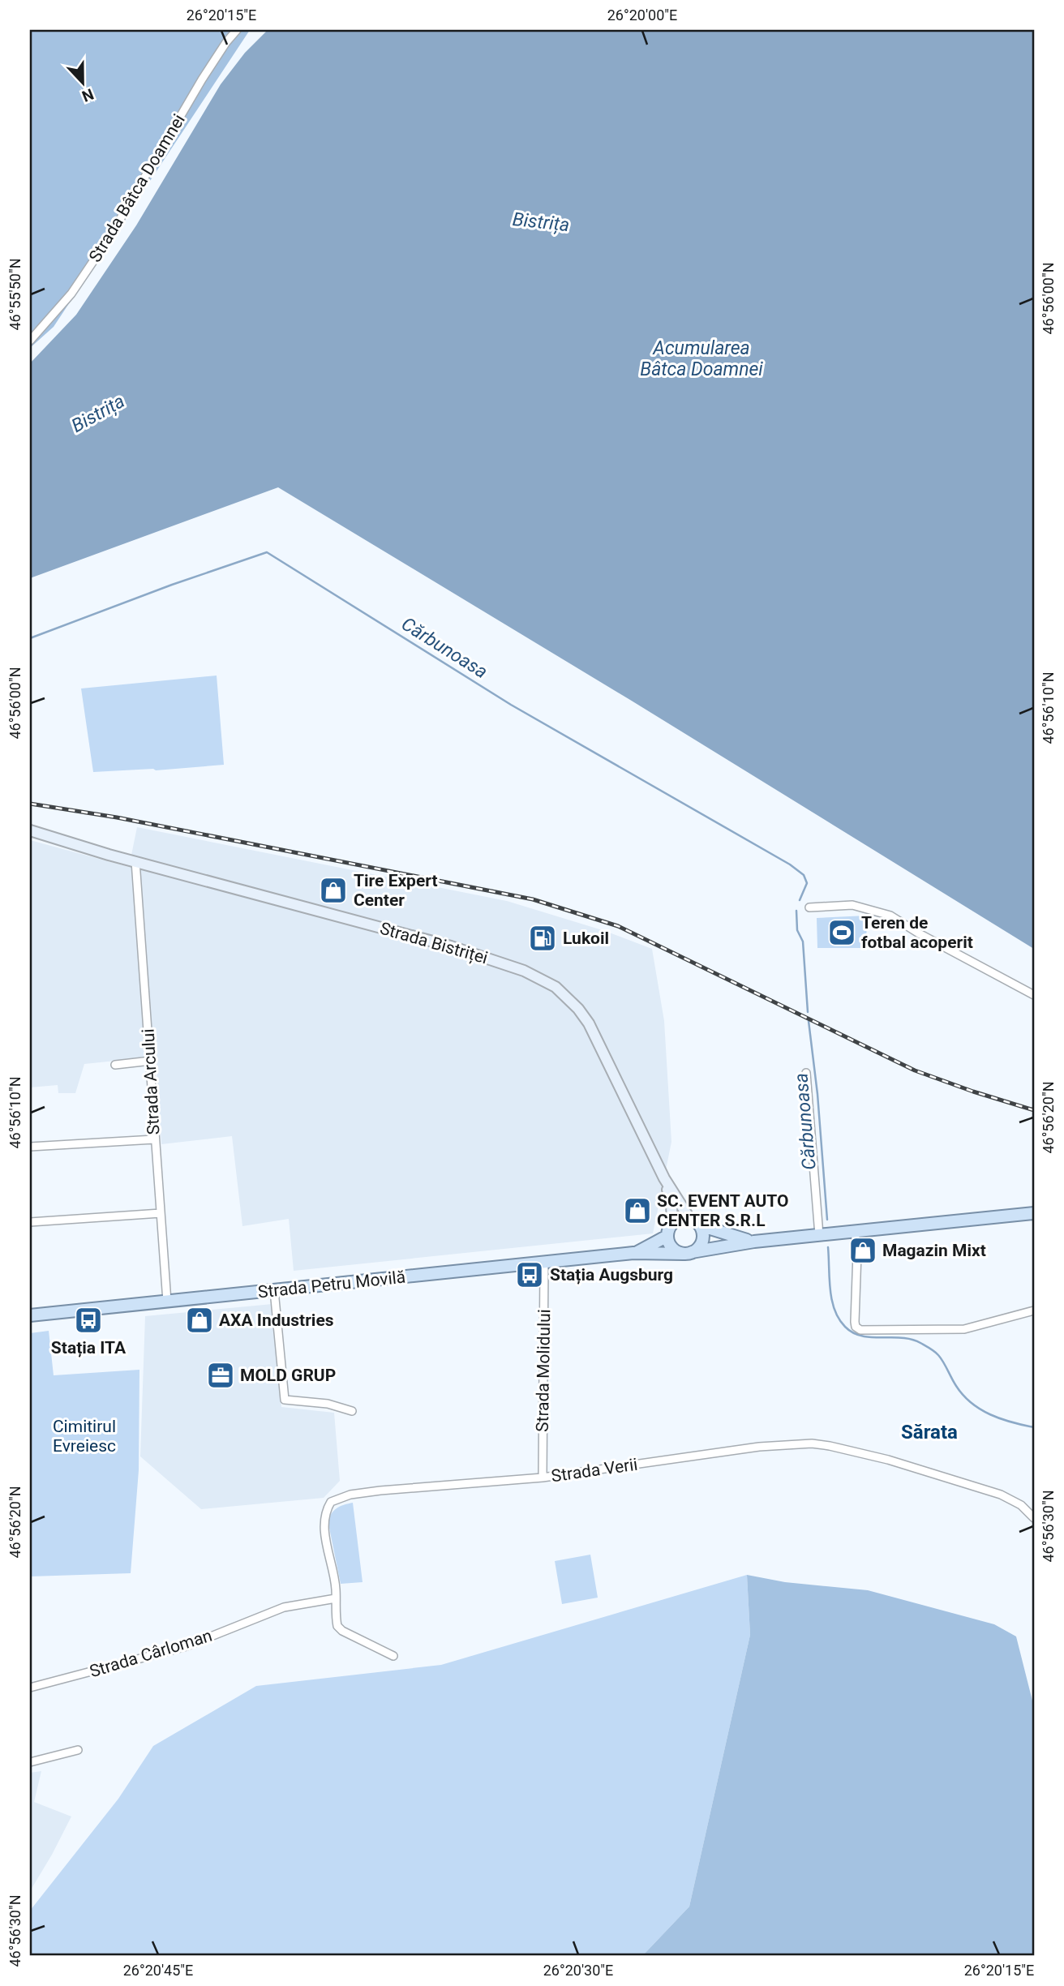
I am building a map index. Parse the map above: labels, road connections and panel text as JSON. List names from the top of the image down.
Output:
{
  "streets": {
    "main road": ["Strada Bistriței", "Strada Petru Movilă"],
    "street": [
      "Strada Bâtca Doamnei",
      "Strada Arcului",
      "Strada Molidului",
      "Strada Verii",
      "Strada Cârloman"
    ]
  },
  "crossings": [
    ["Strada Bistriței", "Strada Arcului"],
    ["Strada Bistriței", "Strada Petru Movilă"],
    ["Strada Arcului", "Strada Petru Movilă"],
    ["Strada Petru Movilă", "Strada Molidului"],
    ["Strada Molidului", "Strada Verii"],
    ["Strada Verii", "Strada Cârloman"]
  ],
  "districts": ["Sărata"],
  "water": ["Bistrița", "Acumularea Bâtca Doamnei", "Cărbunoasa"],
  "parks": ["Cimitirul Evreiesc"],
  "places": {
    "shop": [
      "Tire Expert Center",
      "SC. EVENT AUTO CENTER S.R.L",
      "Magazin Mixt",
      "AXA Industries"
    ],
    "sports": ["Teren de fotbal acoperit"],
    "fuel station": ["Lukoil"],
    "bus stop": ["Stația Augsburg", "Stația ITA"],
    "office": ["MOLD GRUP"]
  },
  "north": "bottom",
  "coordinates": [
    "26°20'15\"E",
    "26°20'00\"E",
    "46°55'50\"N",
    "46°56'00\"N",
    "46°56'10\"N",
    "46°56'20\"N",
    "46°56'30\"N",
    "26°20'45\"E",
    "26°20'30\"E"
  ]
}
